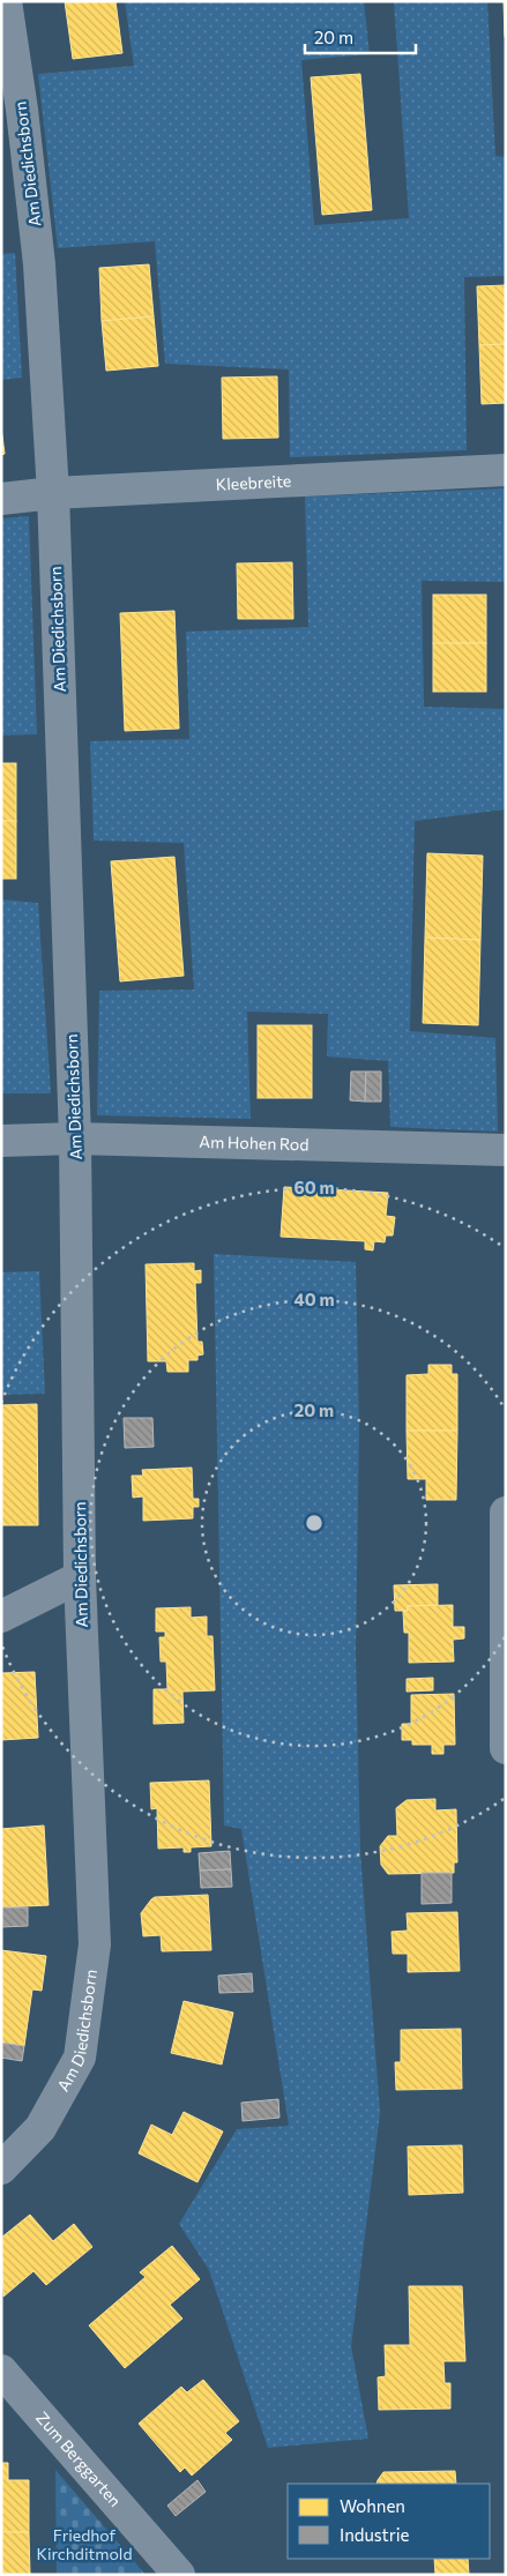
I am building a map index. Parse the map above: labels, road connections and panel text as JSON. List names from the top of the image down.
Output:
{
  "streets": {
    "street": [
      "Am Diedichsborn",
      "Kleebreite",
      "Am Hohen Rod",
      "Zum Berggarten"
    ]
  },
  "crossings": [
    ["Am Diedichsborn", "Kleebreite"],
    ["Am Diedichsborn", "Am Hohen Rod"]
  ],
  "parks": ["Friedhof Kirchditmold"],
  "legend": ["Wohnen", "Industrie"],
  "scale_bar": "20 m",
  "rings": ["60 m", "40 m", "20 m"]
}
